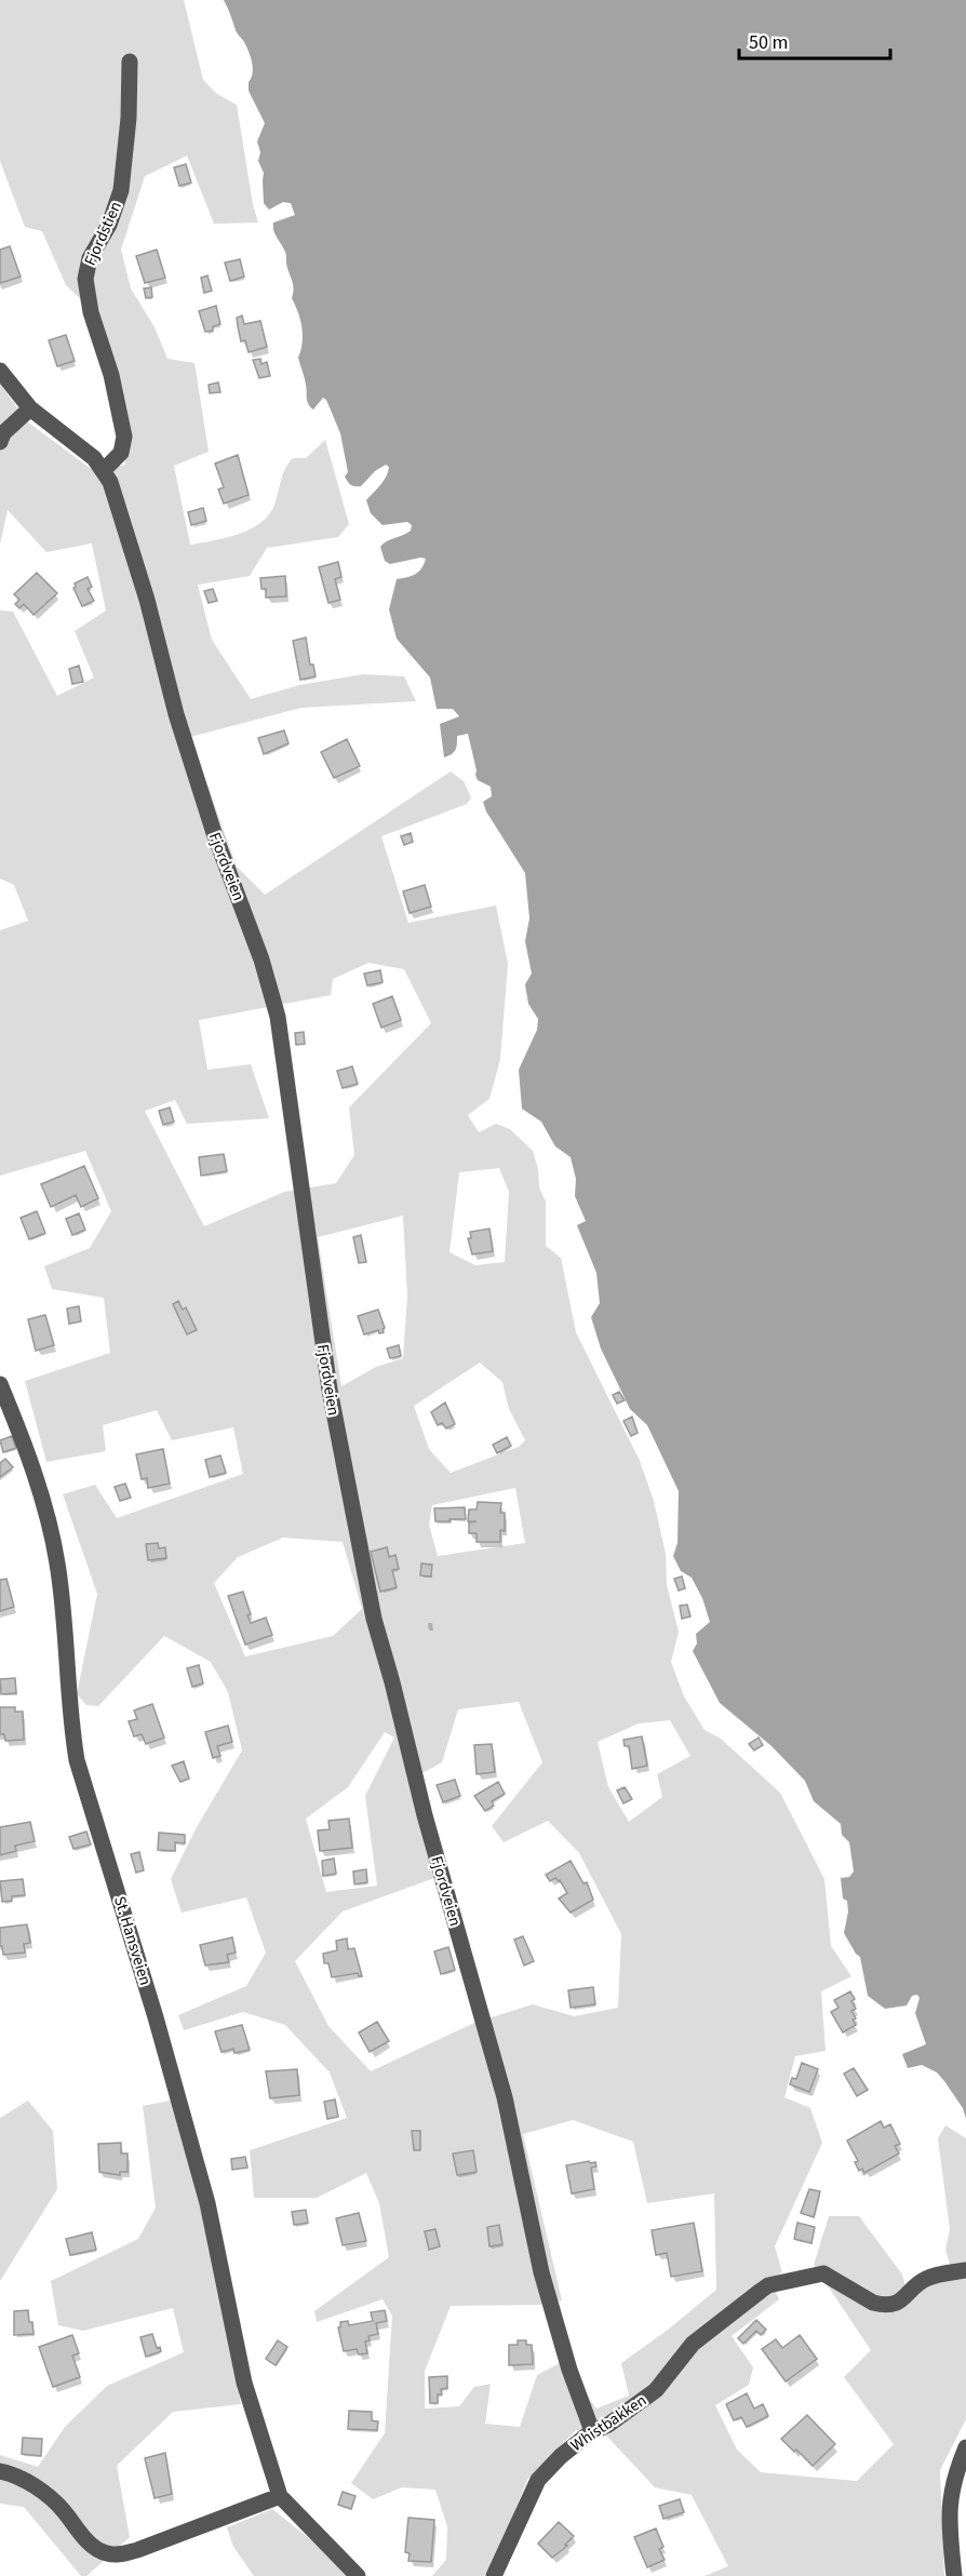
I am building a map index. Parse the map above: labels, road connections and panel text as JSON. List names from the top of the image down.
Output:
{
  "streets": {
    "street": [
      "Fjordstien",
      "Fjordveien",
      "St. Hansveien",
      "Whistbakken"
    ]
  },
  "crossings": [
    ["Fjordstien", "Fjordveien"],
    ["Fjordveien", "Whistbakken"]
  ],
  "scale_bar": "50 m"
}
